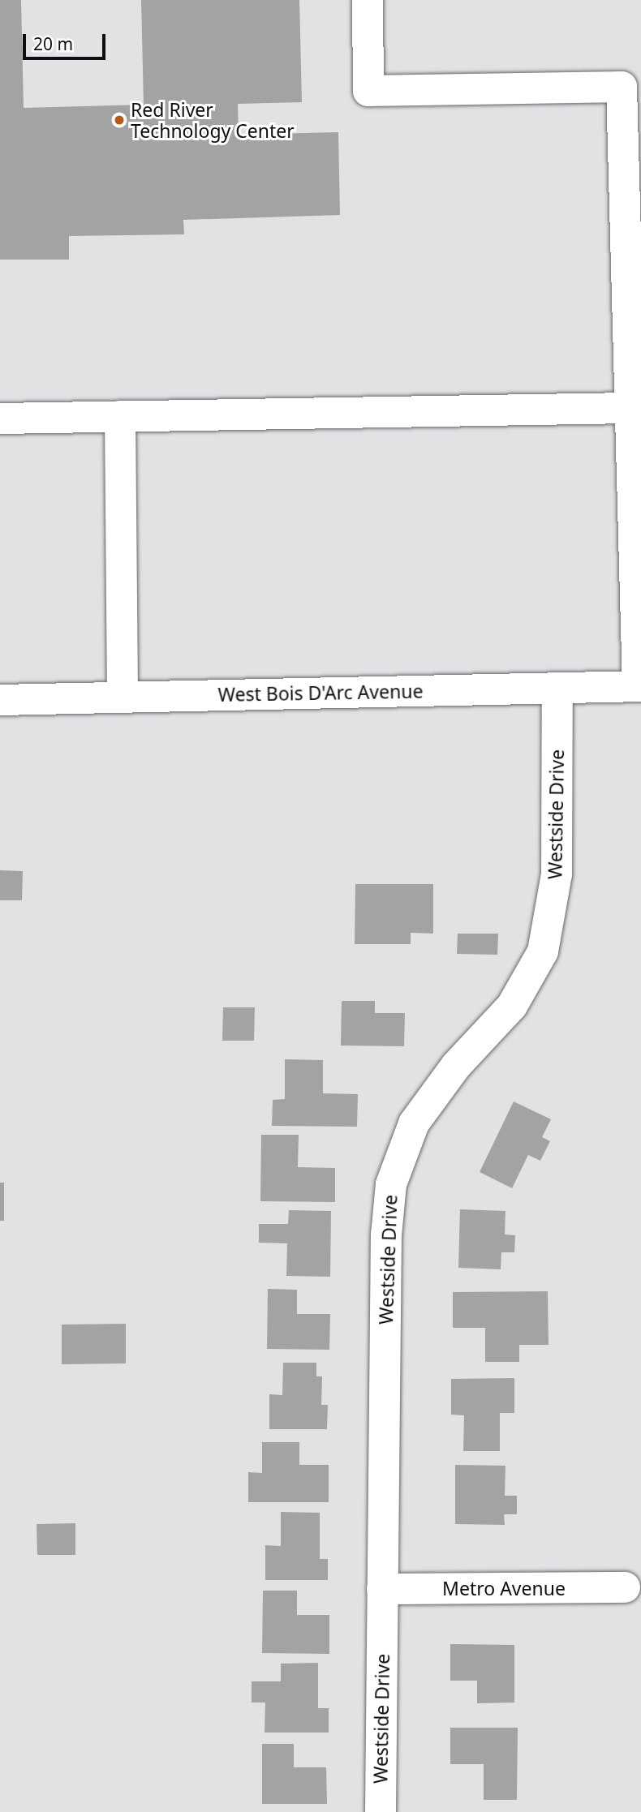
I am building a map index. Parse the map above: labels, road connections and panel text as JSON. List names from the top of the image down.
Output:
{
  "streets": {
    "street": ["West Bois D'Arc Avenue", "Westside Drive", "Metro Avenue"]
  },
  "crossings": [
    ["West Bois D'Arc Avenue", "Westside Drive"],
    ["Westside Drive", "Metro Avenue"]
  ],
  "places": ["Red River Technology Center"],
  "scale_bar": "20 m"
}
